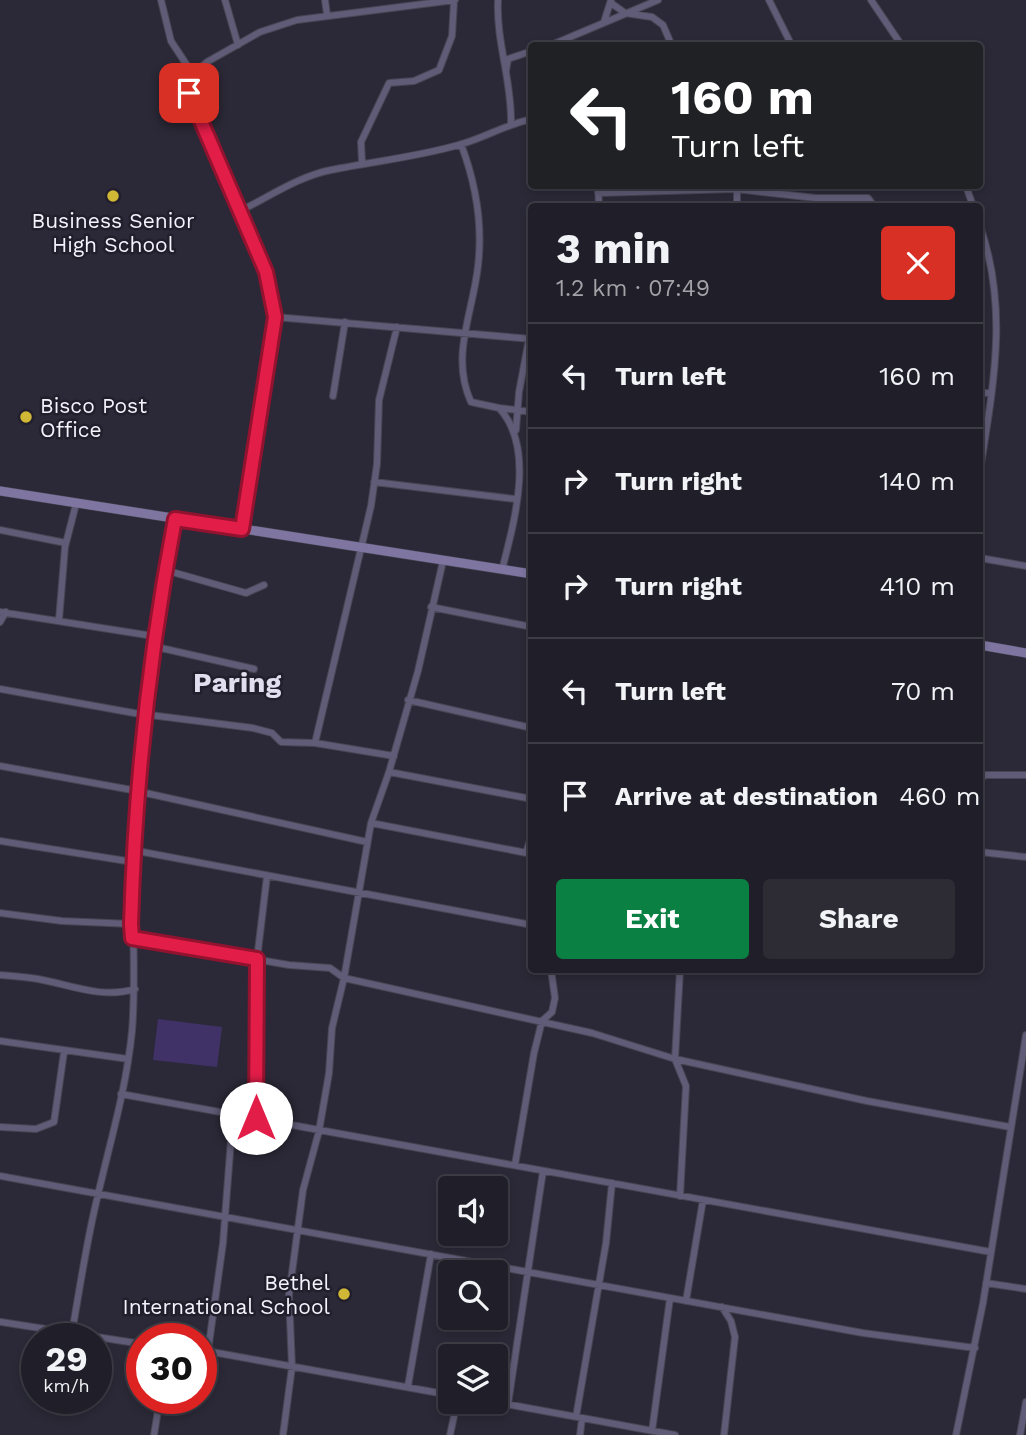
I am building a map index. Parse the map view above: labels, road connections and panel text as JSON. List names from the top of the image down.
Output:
{
  "districts": ["Paring"],
  "places": ["Business Senior High School", "Bisco Post Office", "Bethel International School"],
  "page": {
    "turn": ["160 m", "Turn left"],
    "heading": ["3 min", "1.2 km · 07:49"],
    "list": [
      {
        "name": "Turn left",
        "value": "160 m"
      },
      {
        "name": "Turn right",
        "value": "140 m"
      },
      {
        "name": "Turn right",
        "value": "410 m"
      },
      {
        "name": "Turn left",
        "value": "70 m"
      },
      {
        "name": "Arrive at destination",
        "value": "460 m"
      }
    ],
    "buttons": ["Exit", "Share"],
    "speed": "29 km/h",
    "limit": "30"
  }
}
